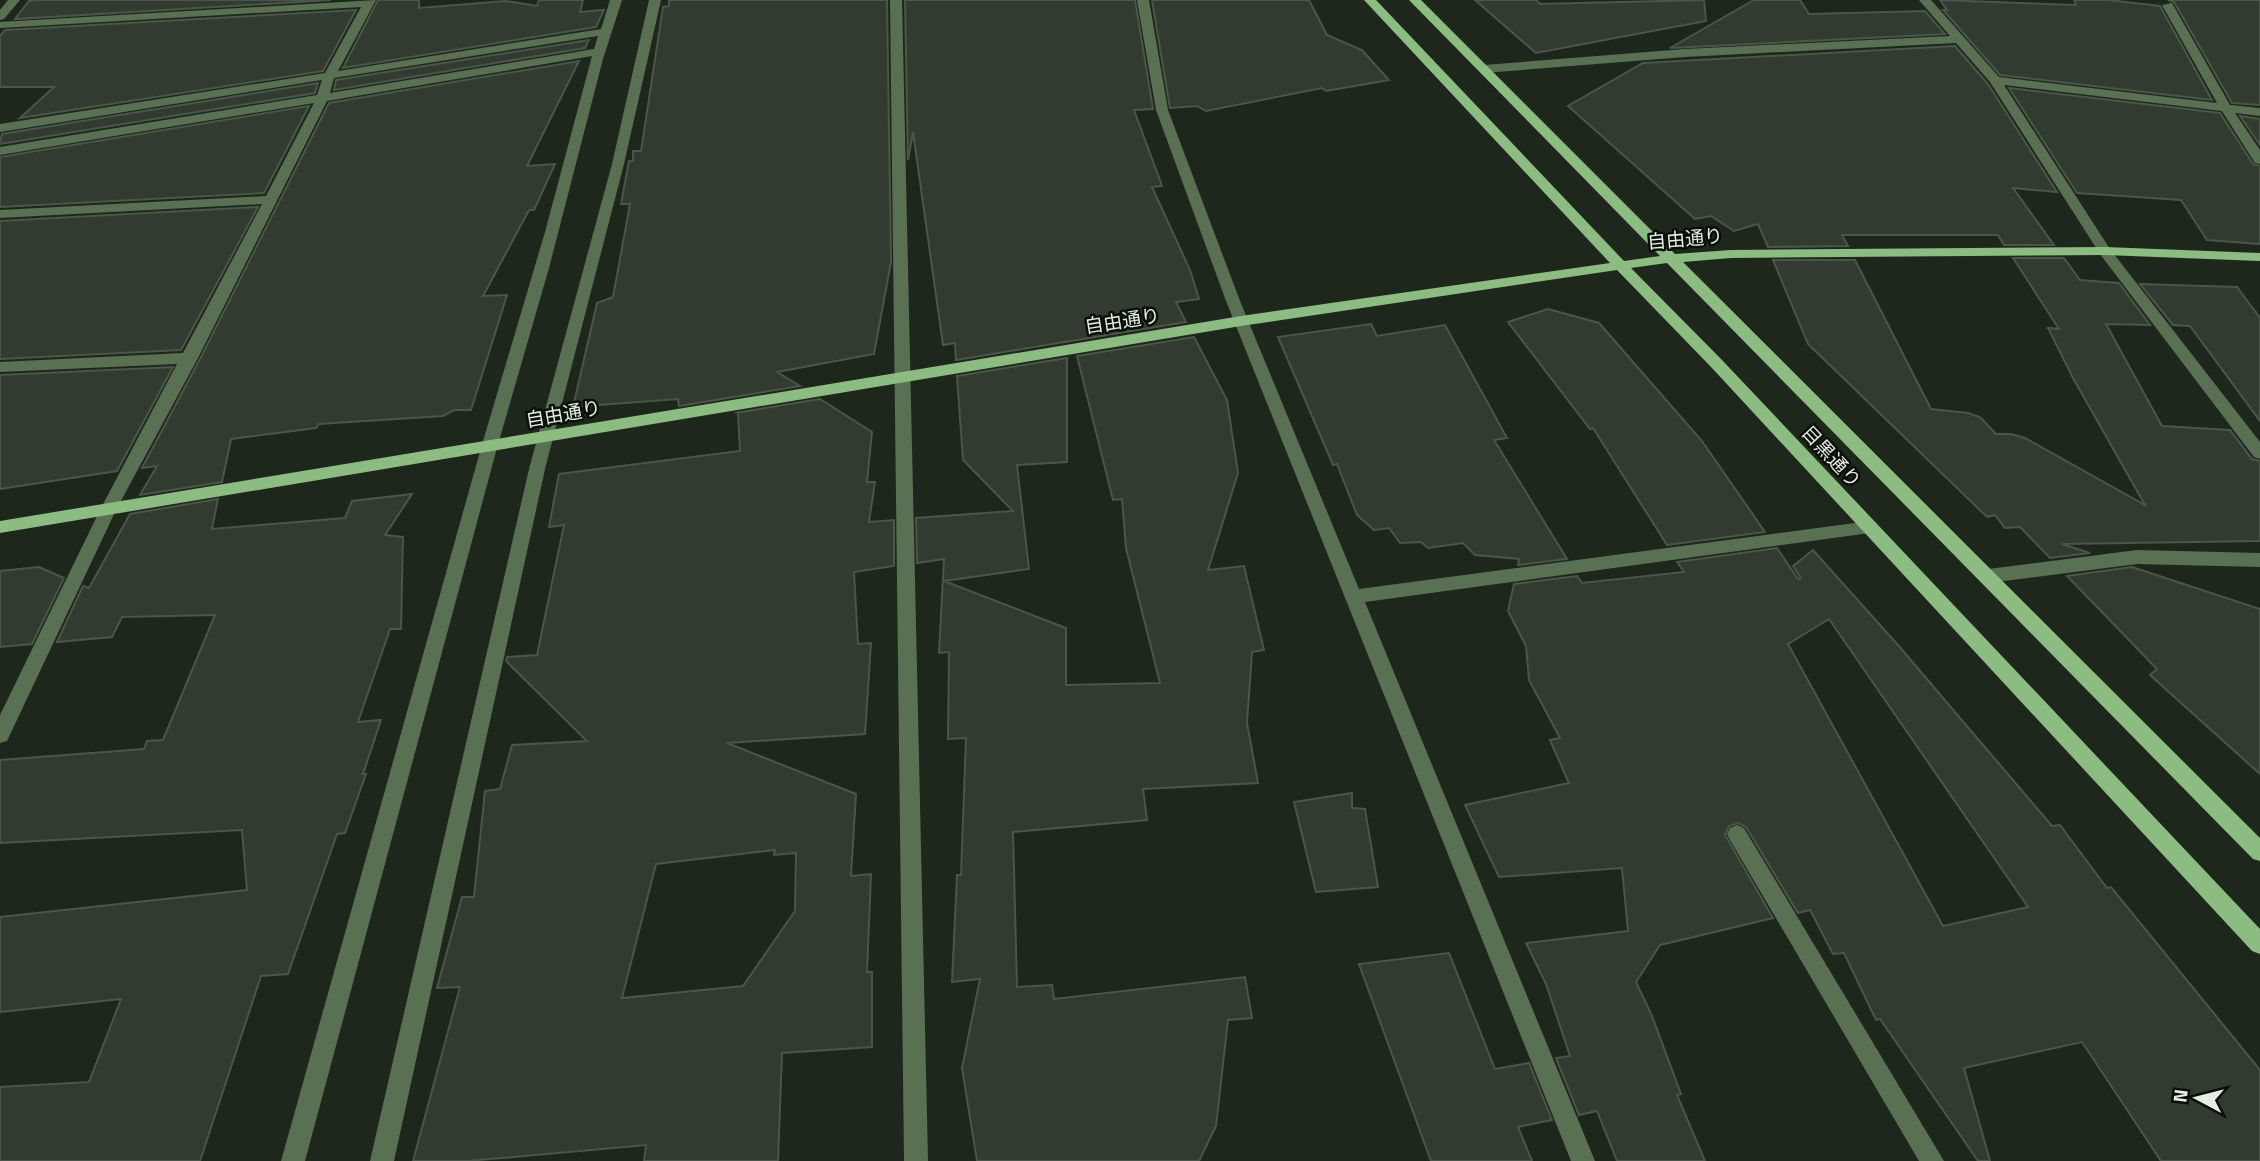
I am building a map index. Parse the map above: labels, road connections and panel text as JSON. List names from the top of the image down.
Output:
{
  "streets": {
    "main road": ["自由通り", "目黒通り"]
  },
  "crossings": [
    ["自由通り", "目黒通り"]
  ],
  "north": "left"
}
